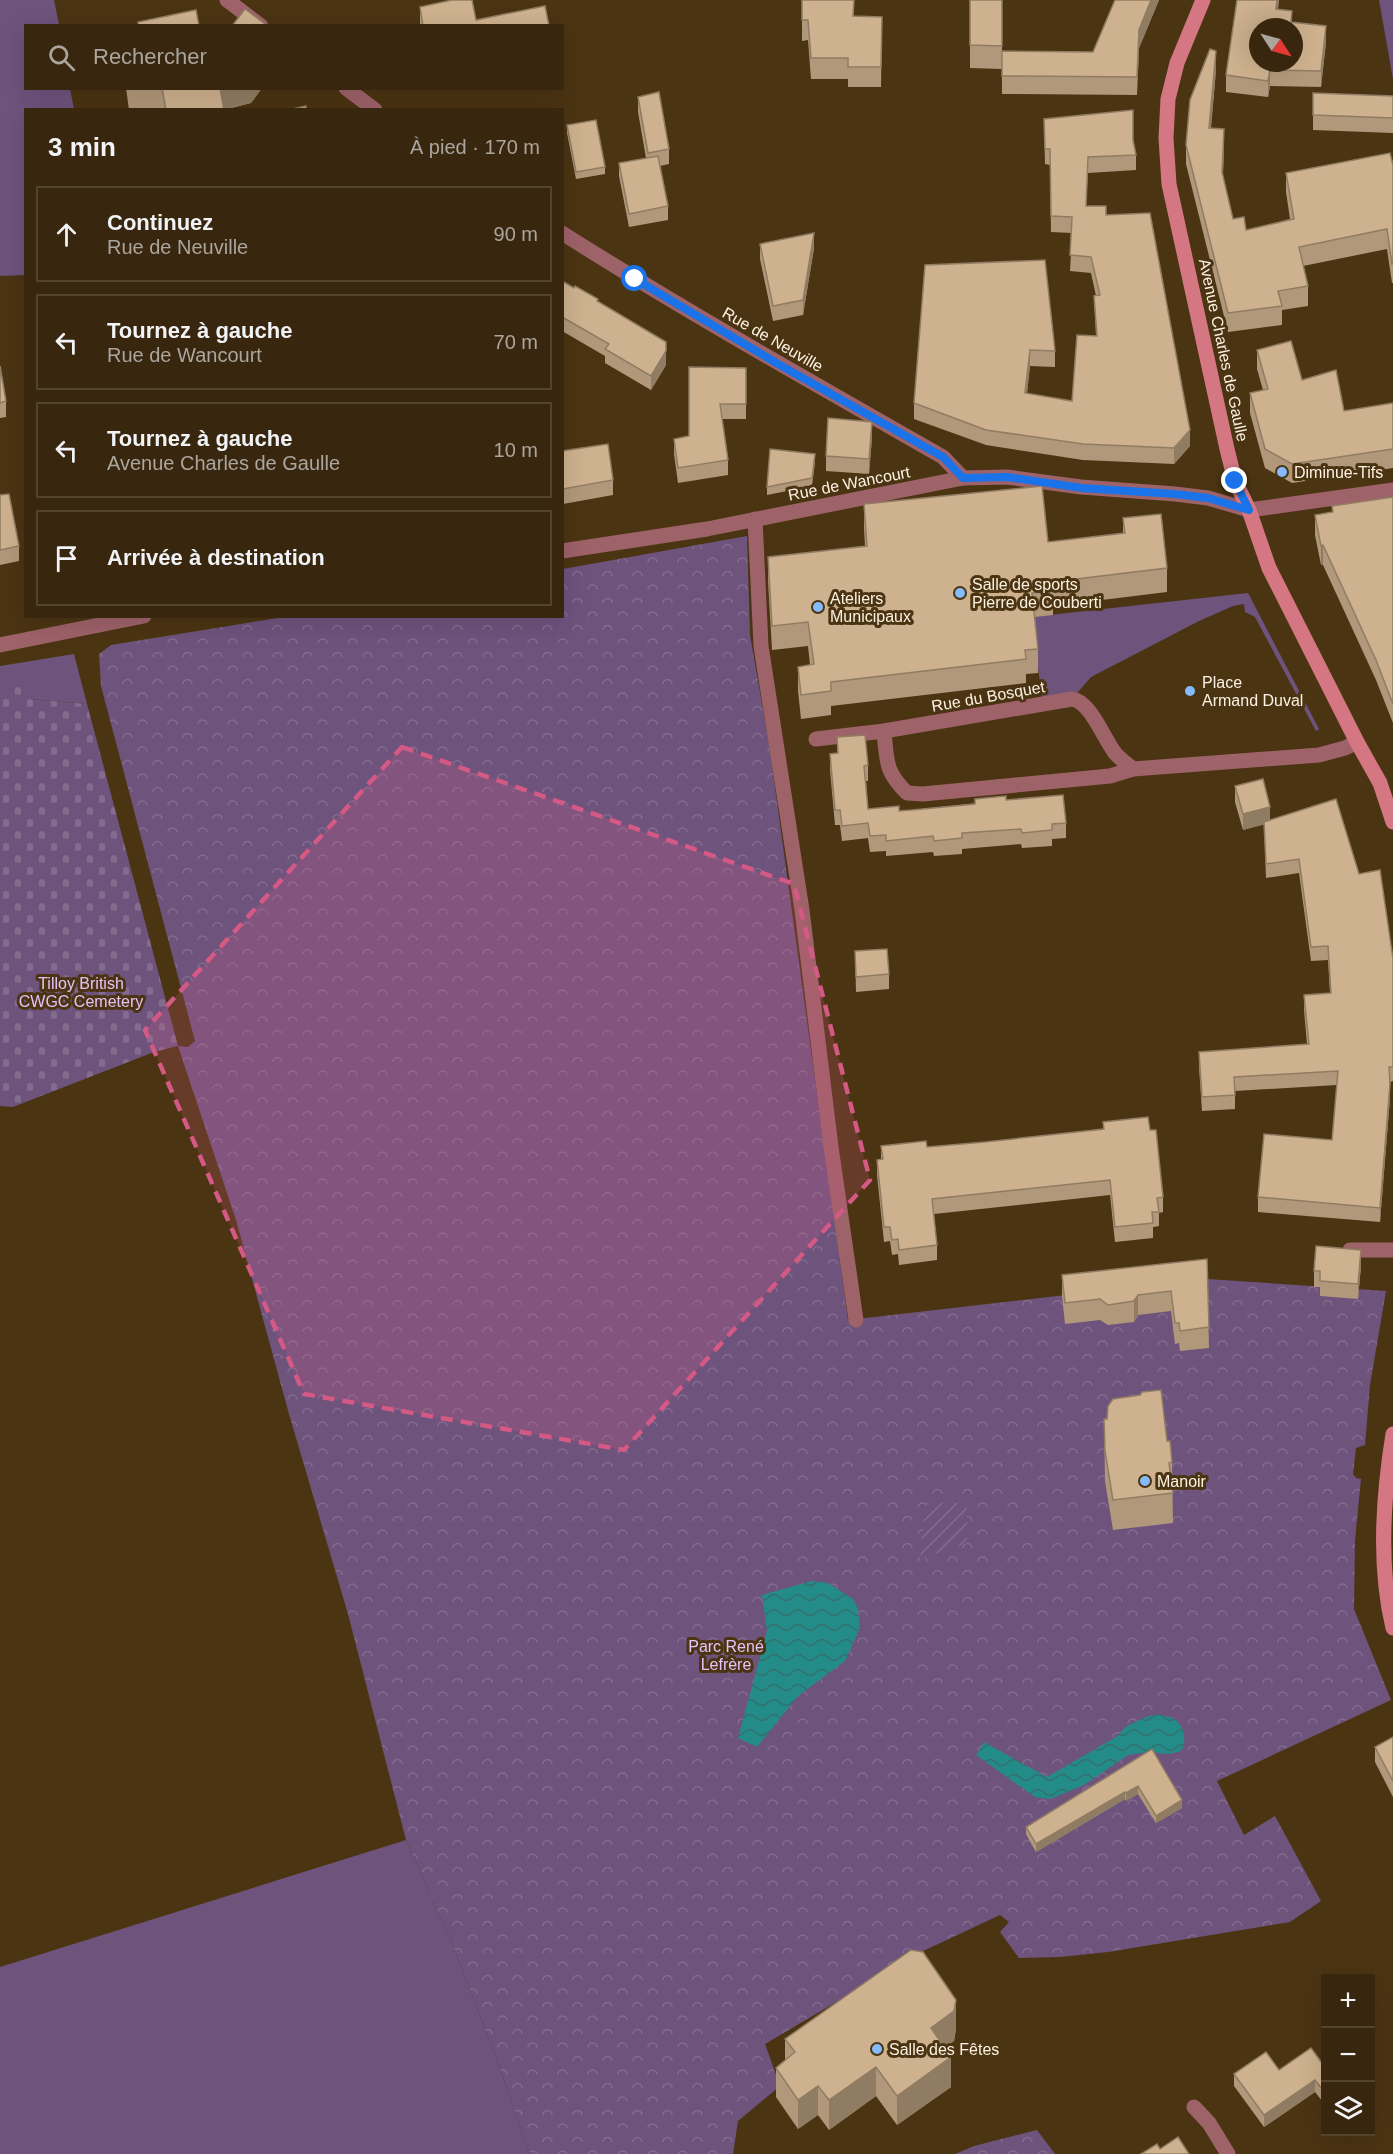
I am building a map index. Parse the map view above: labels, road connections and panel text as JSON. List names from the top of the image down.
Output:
{
  "streets": {
    "street": [
      "Rue de Neuville",
      "Avenue Charles de Gaulle",
      "Rue de Wancourt",
      "Rue du Bosquet"
    ]
  },
  "crossings": [
    ["Rue de Neuville", "Rue de Wancourt"],
    ["Avenue Charles de Gaulle", "Rue de Wancourt"]
  ],
  "parks": ["Tilloy British CWGC Cemetery", "Parc René Lefrère"],
  "places": [
    "Diminue-Tifs",
    "Salle de sports Pierre de Couberti",
    "Ateliers Municipaux",
    "Place Armand Duval",
    "Manoir",
    "Salle des Fêtes"
  ],
  "north": "bottom right",
  "page": {
    "search": "Rechercher",
    "heading": ["3 min", "À pied · 170 m"],
    "list": [
      ["Continuez", "Rue de Neuville", "90 m"],
      ["Tournez à gauche", "Rue de Wancourt", "70 m"],
      ["Tournez à gauche", "Avenue Charles de Gaulle", "10 m"],
      "Arrivée à destination"
    ],
    "map_buttons": ["+", "−"]
  }
}
